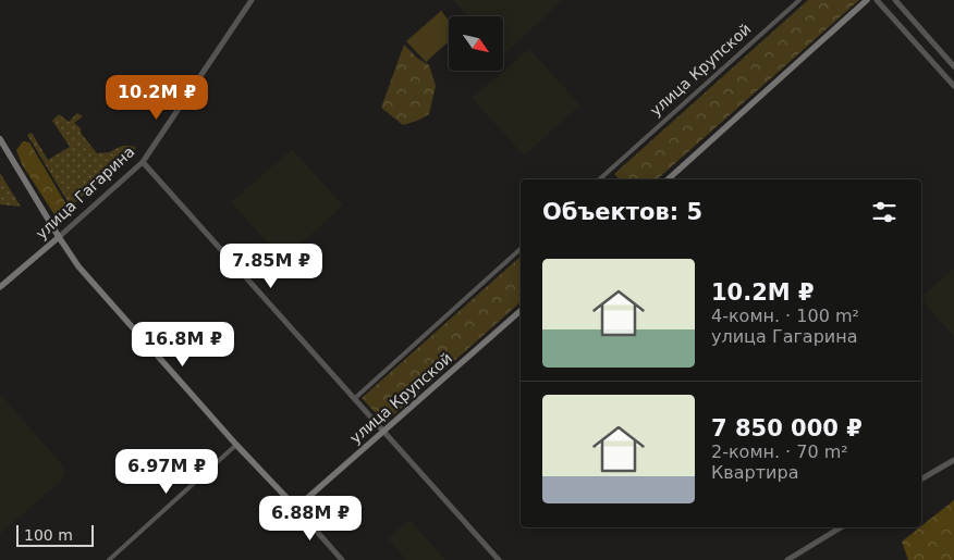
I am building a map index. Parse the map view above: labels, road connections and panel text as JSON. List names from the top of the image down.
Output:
{
  "streets": {
    "main road": ["улица Крупской", "улица Гагарина"]
  },
  "scale_bar": "100 m",
  "north": "bottom right",
  "page": {
    "price": [
      "10.2M ₽",
      "7.85M ₽",
      "16.8M ₽",
      "6.97M ₽",
      "6.88M ₽"
    ],
    "heading": "Объектов: 5",
    "list": [
      {
        "name": "10.2M ₽",
        "note": "4-комн. · 100 m² · улица Гагарина"
      },
      {
        "name": "7 850 000 ₽",
        "note": "2-комн. · 70 m² · Квартира"
      }
    ],
    "scale": "100 m"
  }
}
